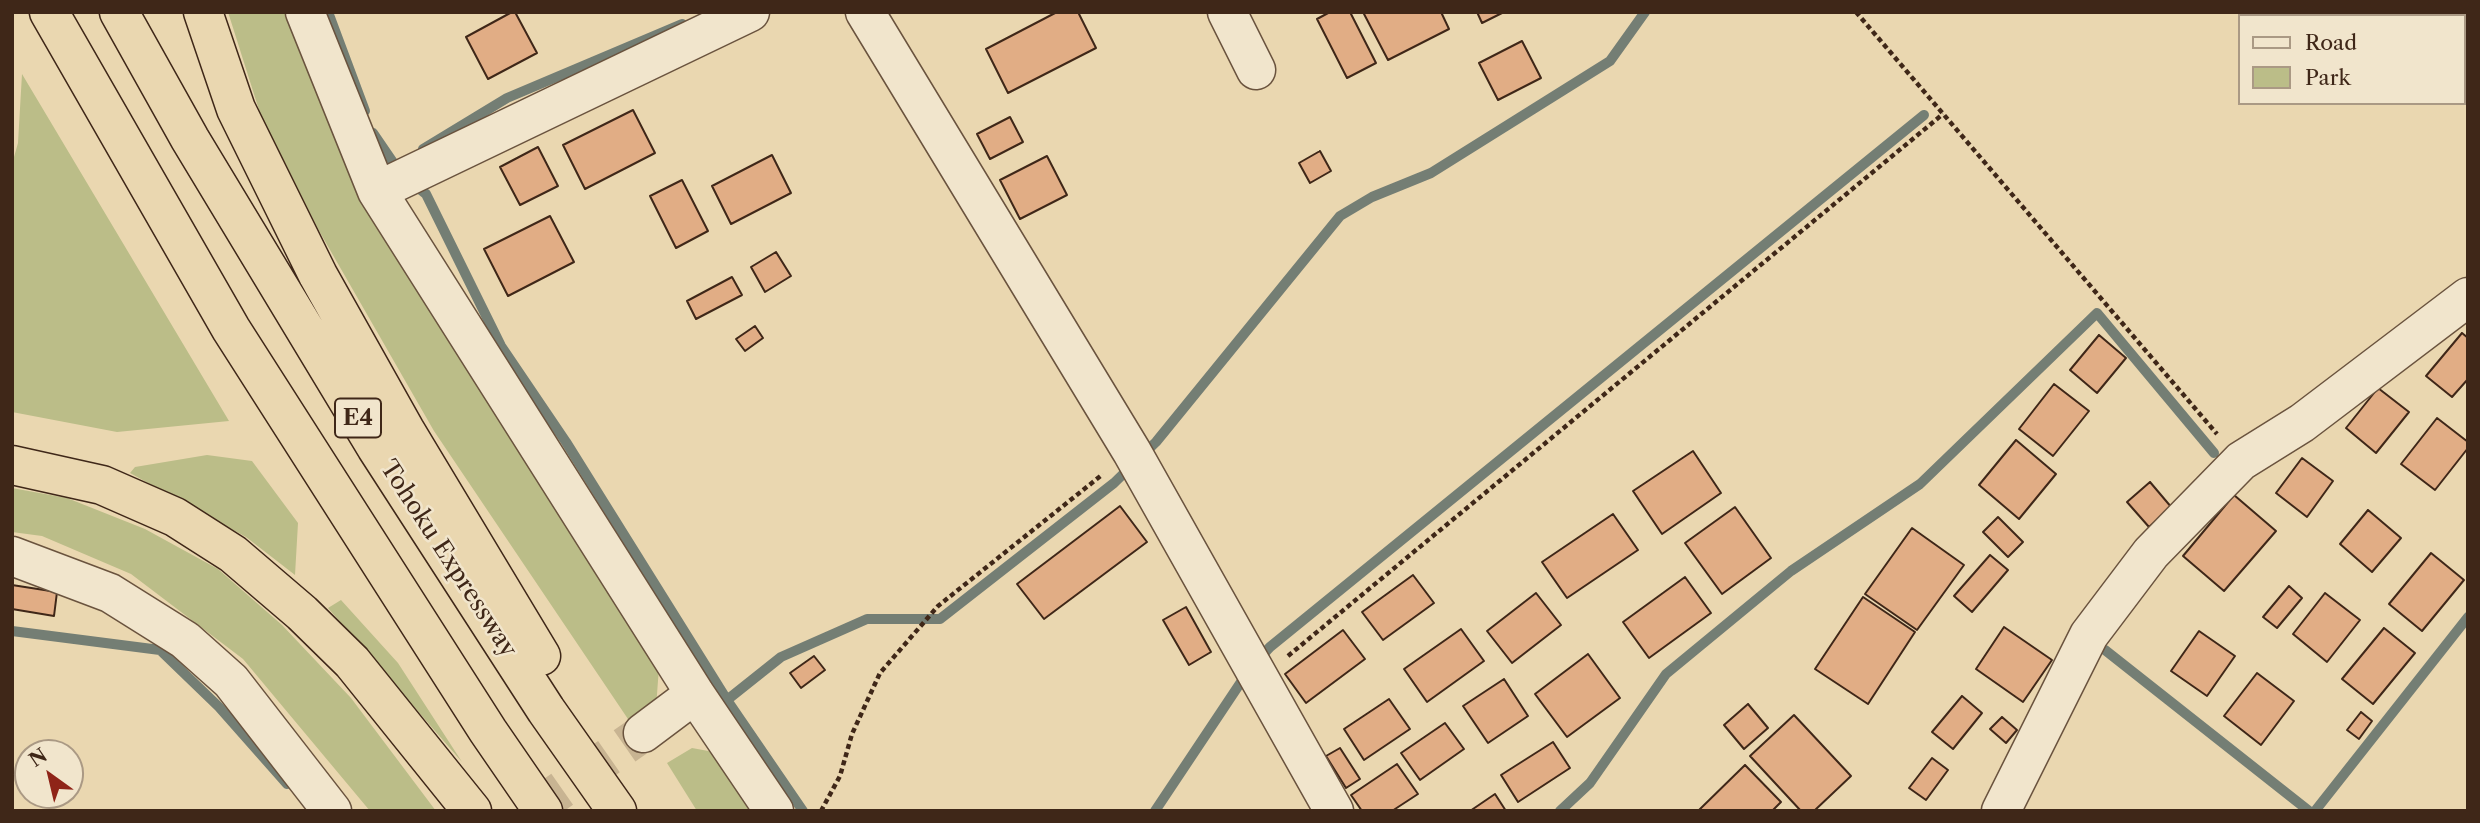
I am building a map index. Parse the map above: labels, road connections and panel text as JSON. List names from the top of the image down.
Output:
{
  "streets": {
    "highway": ["E4", "Tohoku Expressway"]
  },
  "legend": ["Road", "Park"],
  "north": "top left"
}
